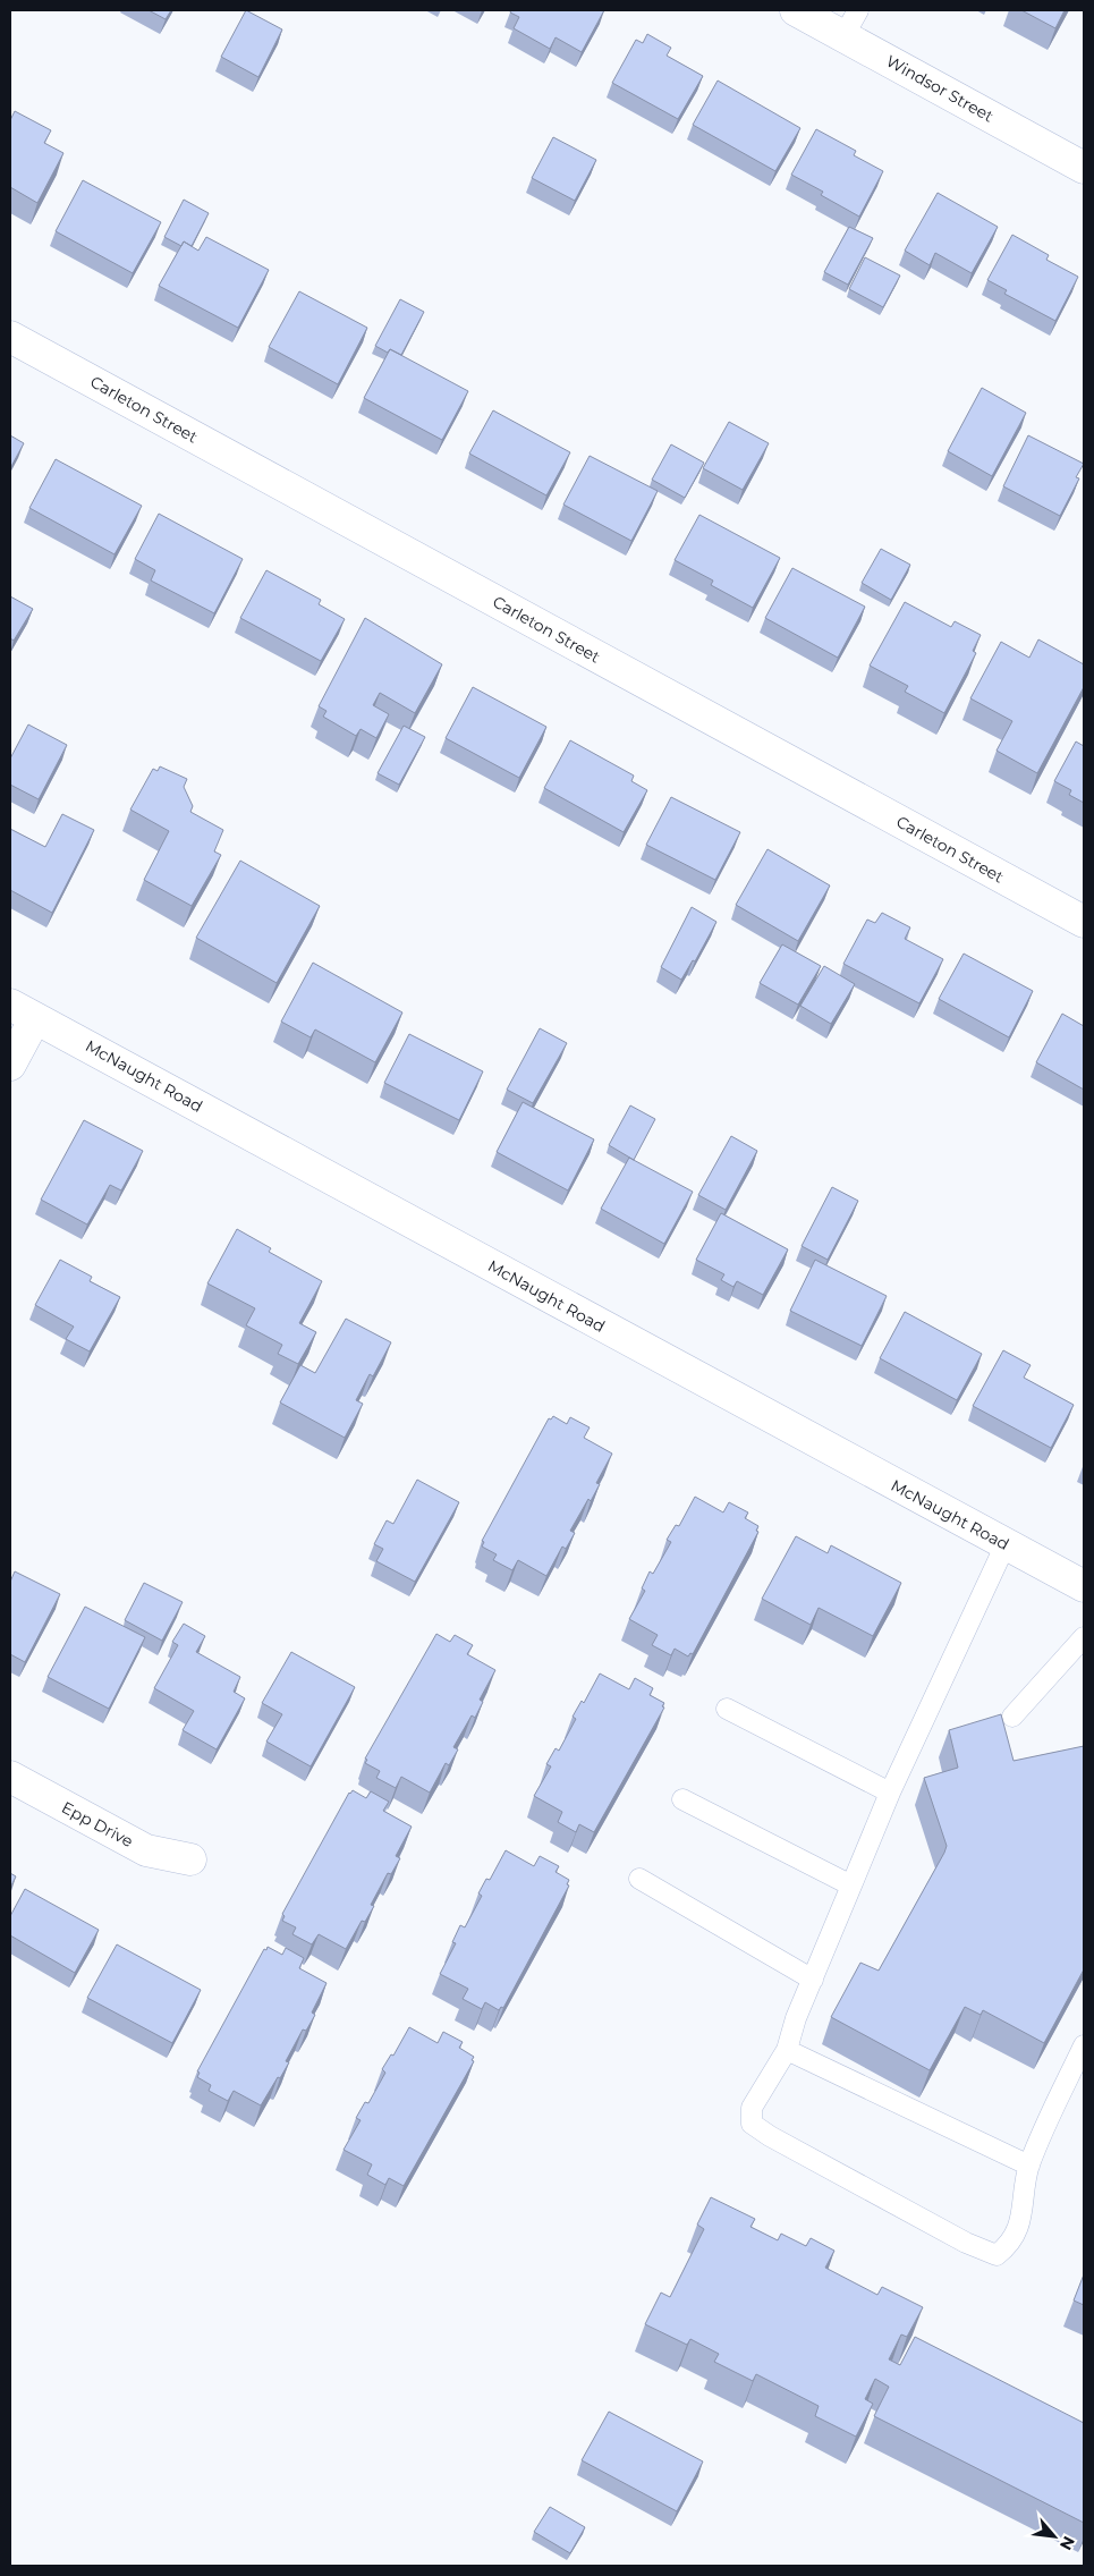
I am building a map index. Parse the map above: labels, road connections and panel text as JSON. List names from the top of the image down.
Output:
{
  "streets": {
    "street": [
      "Windsor Street",
      "Carleton Street",
      "McNaught Road",
      "Epp Drive"
    ]
  },
  "north": "bottom right"
}
